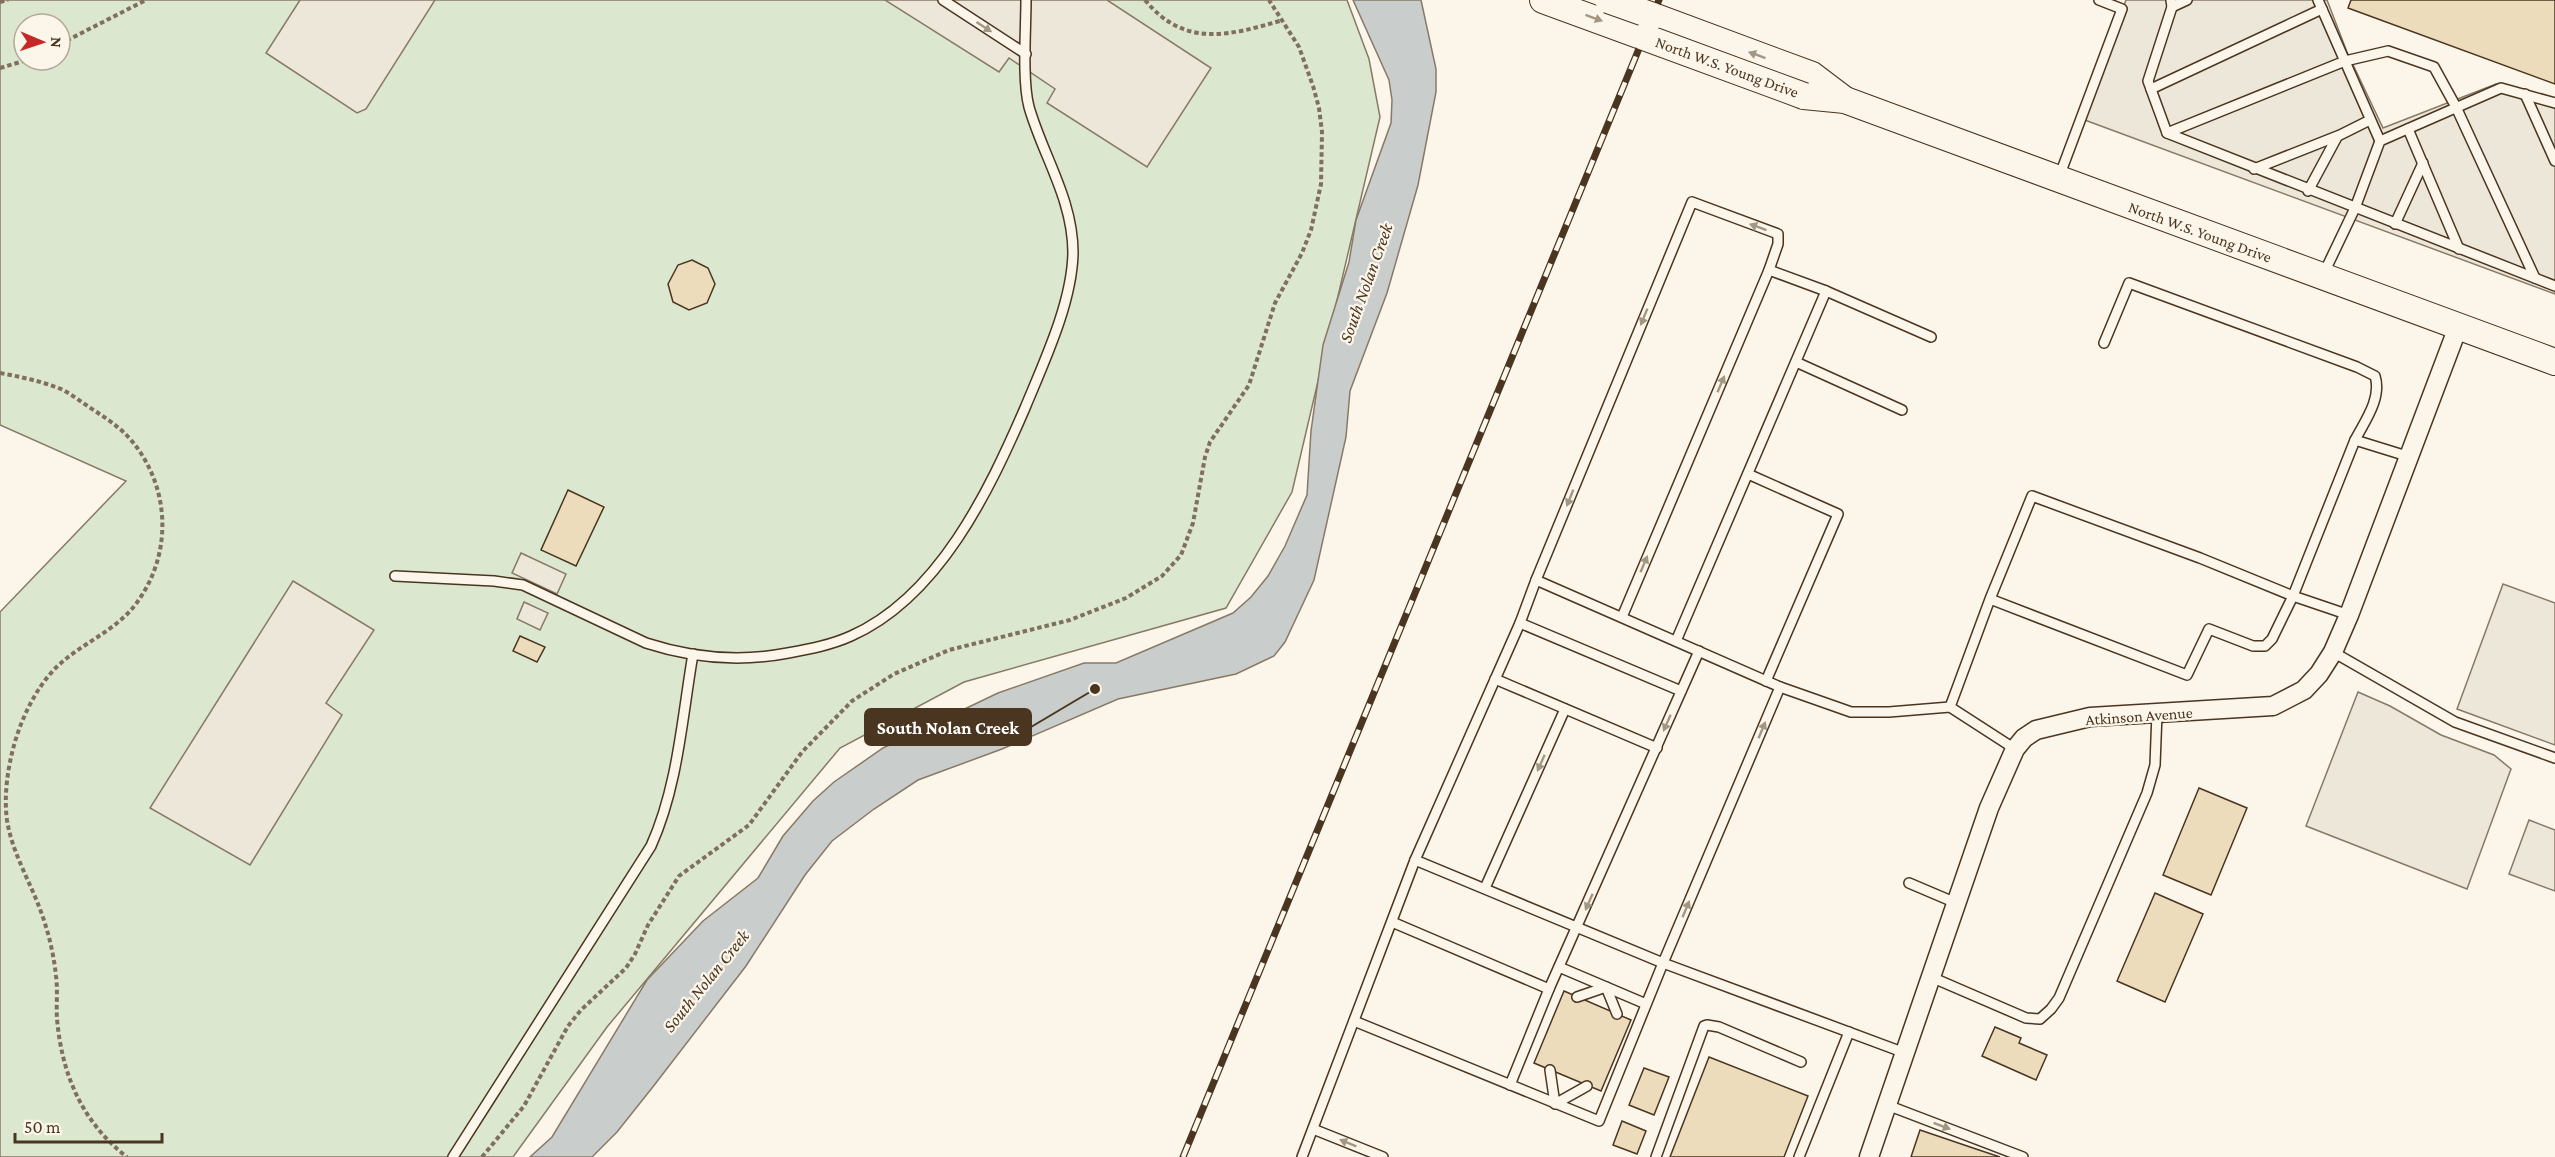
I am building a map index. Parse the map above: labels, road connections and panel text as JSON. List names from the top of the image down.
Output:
{
  "streets": {
    "main road": ["North W.S. Young Drive"],
    "street": ["Atkinson Avenue"]
  },
  "crossings": [
    ["North W.S. Young Drive", "Atkinson Avenue"]
  ],
  "water": ["South Nolan Creek"],
  "places": ["South Nolan Creek"],
  "scale_bar": "50 m",
  "north": "right"
}
